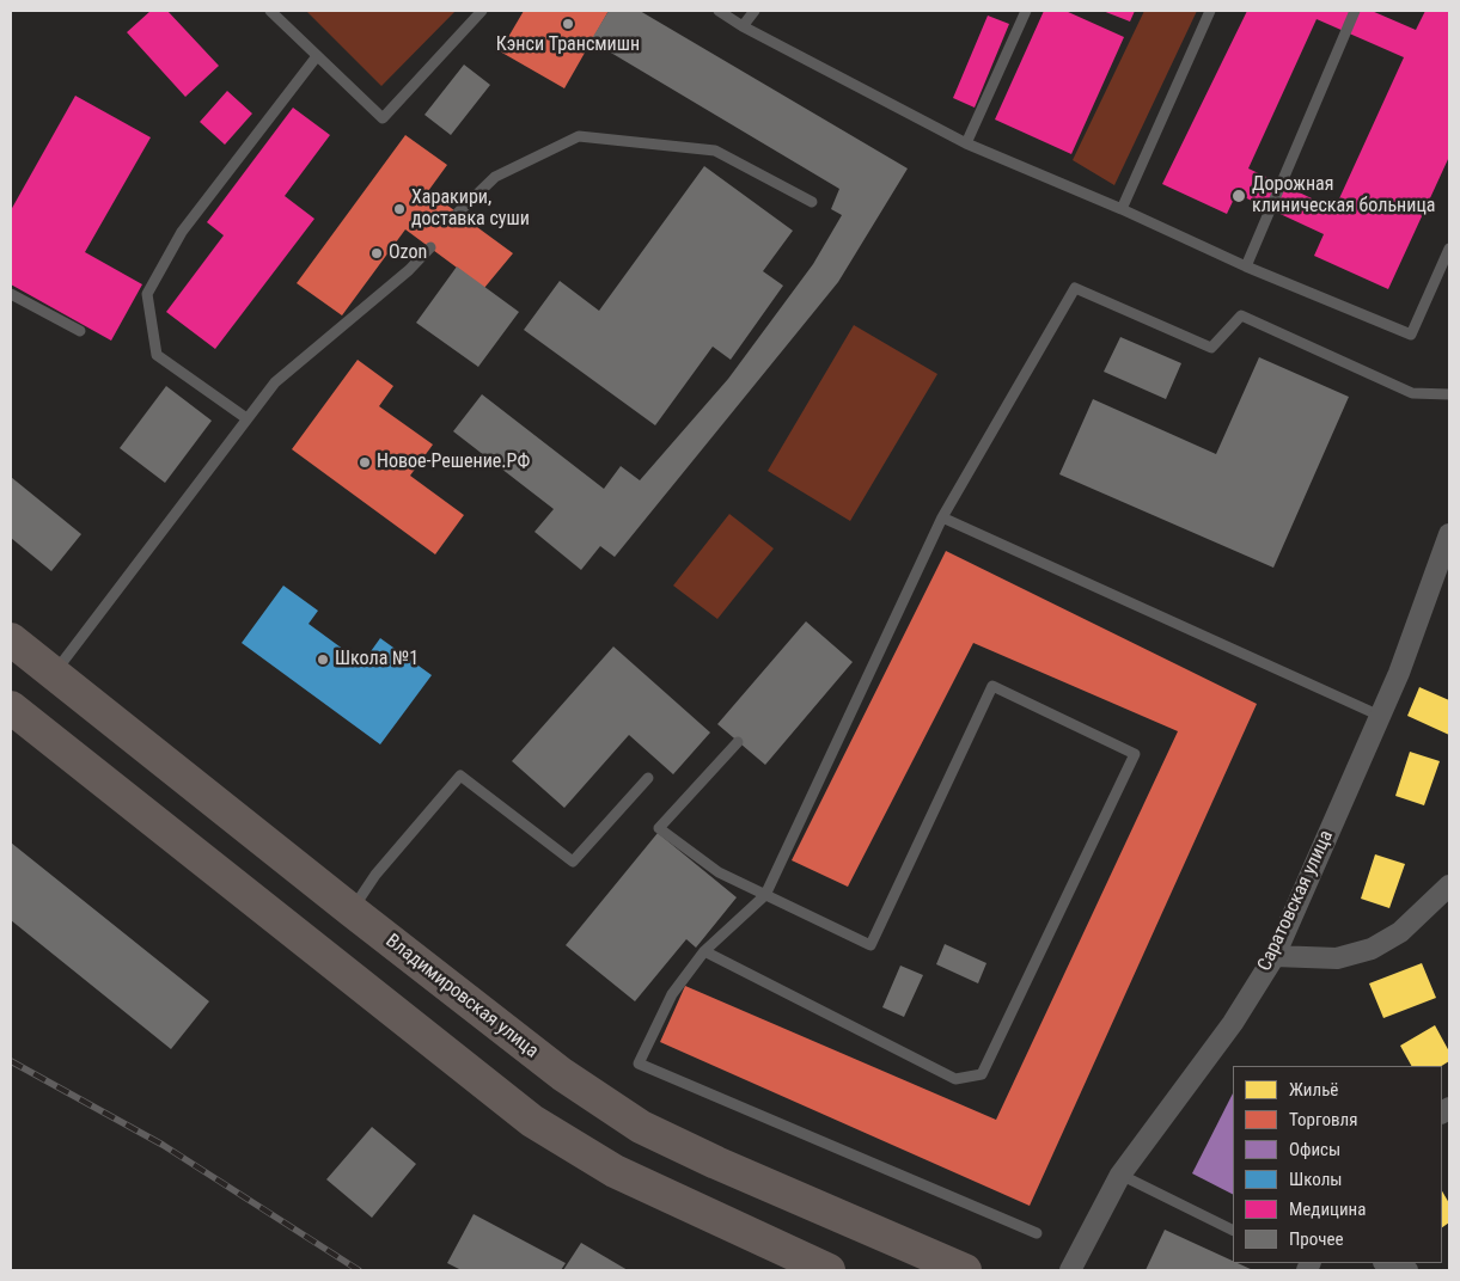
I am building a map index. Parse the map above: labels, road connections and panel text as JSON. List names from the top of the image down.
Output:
{
  "streets": {
    "main road": ["Владимировская улица"],
    "street": ["Саратовская улица"]
  },
  "places": [
    "Кэнси Трансмишн",
    "Дорожная клиническая больница",
    "Харакири, доставка суши",
    "Ozon",
    "Новое-Решение.РФ",
    "Школа №1"
  ],
  "legend": [
    "Жильё",
    "Торговля",
    "Офисы",
    "Школы",
    "Медицина",
    "Прочее"
  ]
}
